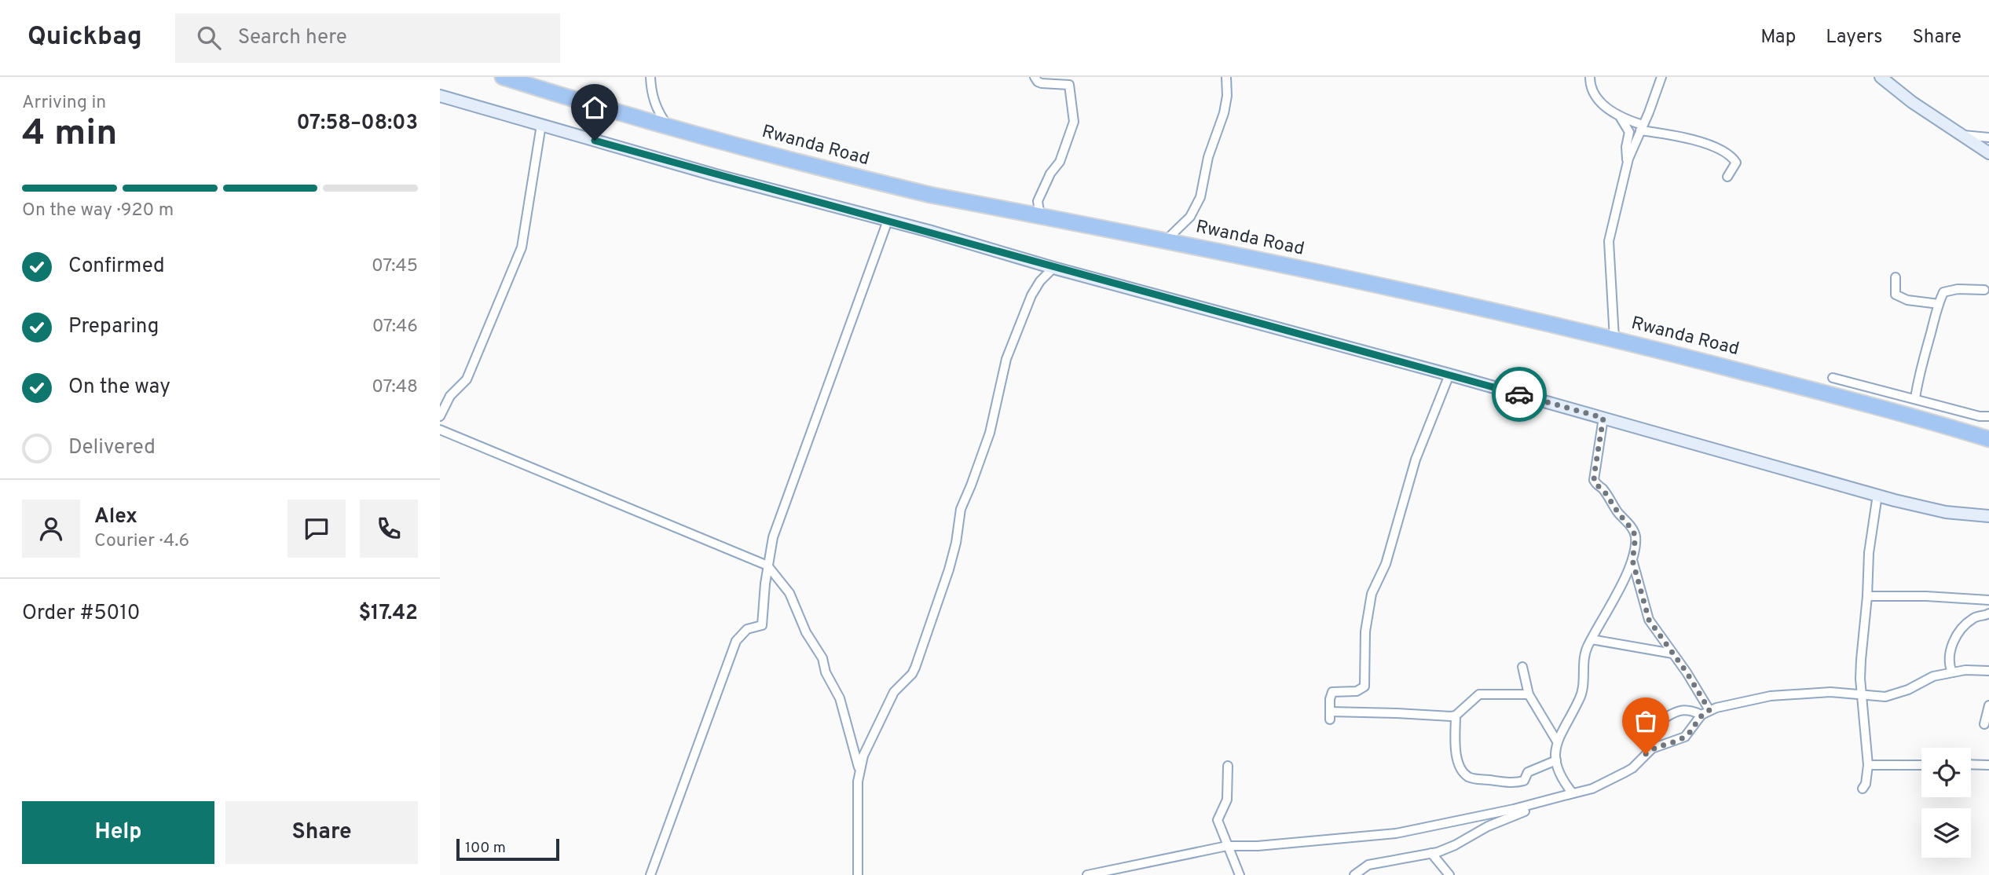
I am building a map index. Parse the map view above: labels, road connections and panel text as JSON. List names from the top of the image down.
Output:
{
  "streets": {
    "highway": ["Rwanda Road"]
  },
  "scale_bar": "100 m",
  "page": {
    "header": "Quickbag",
    "search": "Search here",
    "nav": ["Map", "Layers", "Share"],
    "heading": ["4 min", "Arriving in", "07:58–08:03"],
    "panel": [
      "Alex",
      "Courier · 4.6",
      "Order #5010",
      "$17.42"
    ],
    "bar": "On the way · 920 m",
    "list": [
      ["Confirmed", "07:45"],
      ["Preparing", "07:46"],
      ["On the way", "07:48"],
      "Delivered"
    ],
    "buttons": ["Help", "Share"],
    "scale": "100 m"
  }
}
